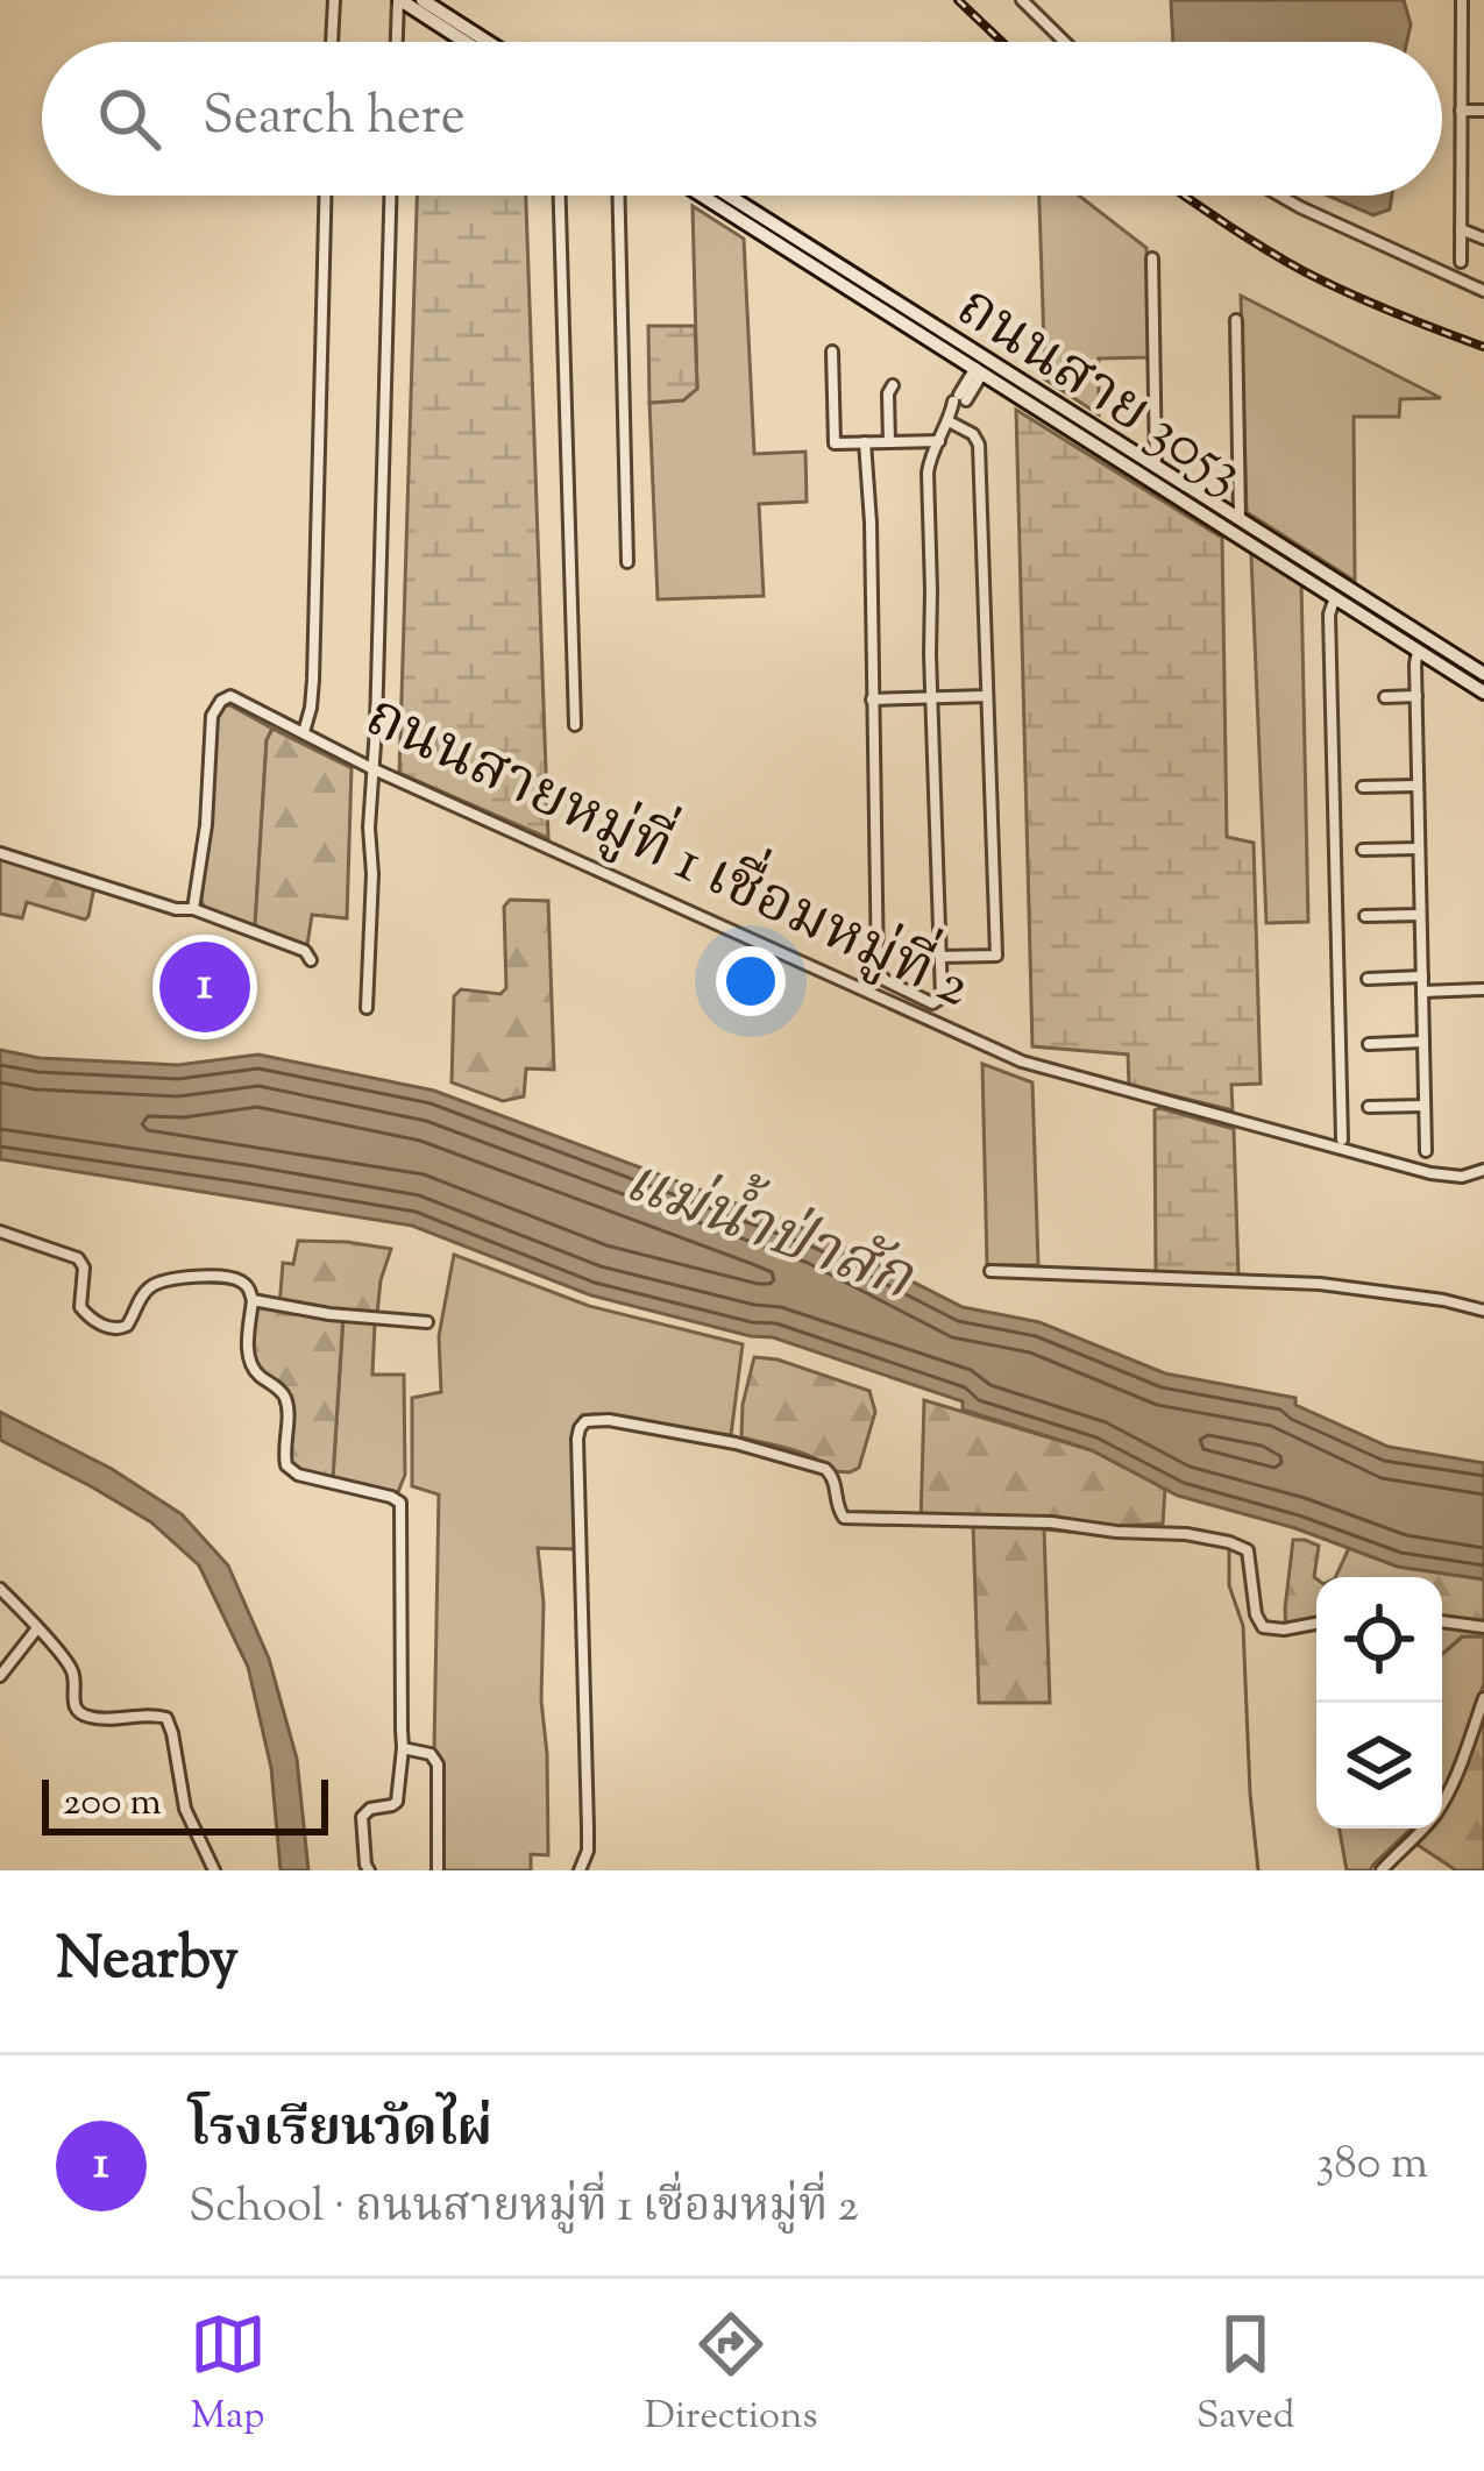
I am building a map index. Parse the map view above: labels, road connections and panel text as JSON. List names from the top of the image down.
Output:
{
  "streets": {
    "main road": ["ถนนสาย 3053"],
    "street": ["ถนนสายหมู่ที่ 1 เชื่อมหมู่ที่ 2"]
  },
  "water": ["แม่น้ำป่าสัก"],
  "scale_bar": "200 m",
  "page": {
    "search": "Search here",
    "pins": "1",
    "scale": "200 m",
    "heading": "Nearby",
    "list": [
      {
        "mark": "1",
        "name": "โรงเรียนวัดไผ่",
        "note": "School · ถนนสายหมู่ที่ 1 เชื่อมหมู่ที่ 2",
        "value": "380 m"
      }
    ],
    "nav": ["Map", "Directions", "Saved"]
  }
}
